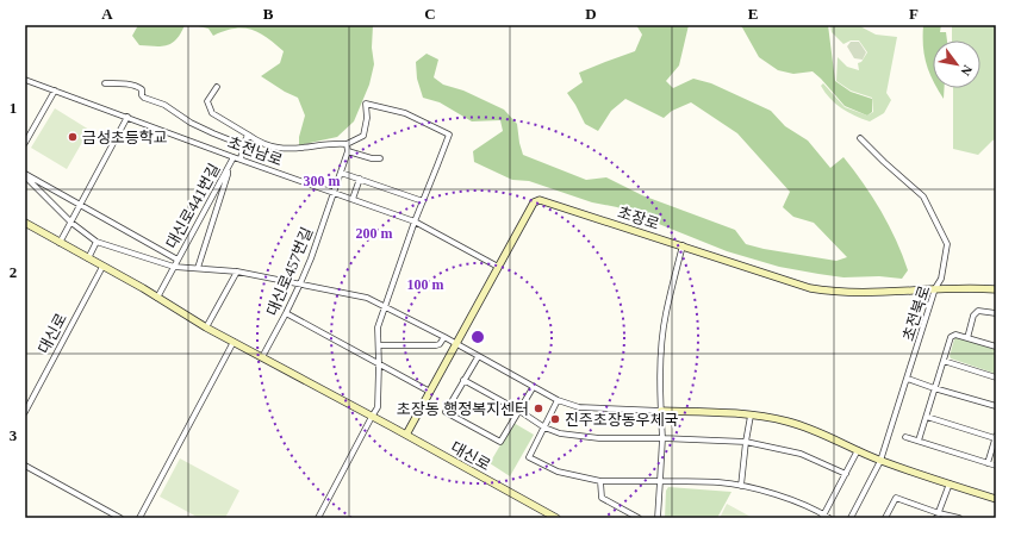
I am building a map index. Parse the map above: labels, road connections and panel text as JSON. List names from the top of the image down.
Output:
{
  "streets": {
    "street": [
      "초전남로",
      "대신로441번길",
      "초장로",
      "대신로457번길",
      "초전북로",
      "대신로"
    ]
  },
  "crossings": [
    ["초전남로", "대신로441번길"],
    ["초전남로", "초장로"],
    ["초전남로", "대신로457번길"],
    ["대신로441번길", "대신로"],
    ["초장로", "초전북로"],
    ["초장로", "대신로"],
    ["대신로457번길", "대신로"]
  ],
  "places": ["금성초등학교", "초장동 행정복지센터", "진주초장동우체국"],
  "north": "bottom right",
  "grid": {
    "columns": [
      "A",
      "B",
      "C",
      "D",
      "E",
      "F"
    ],
    "rows": ["1", "2", "3"]
  },
  "rings": ["300 m", "200 m", "100 m"]
}
